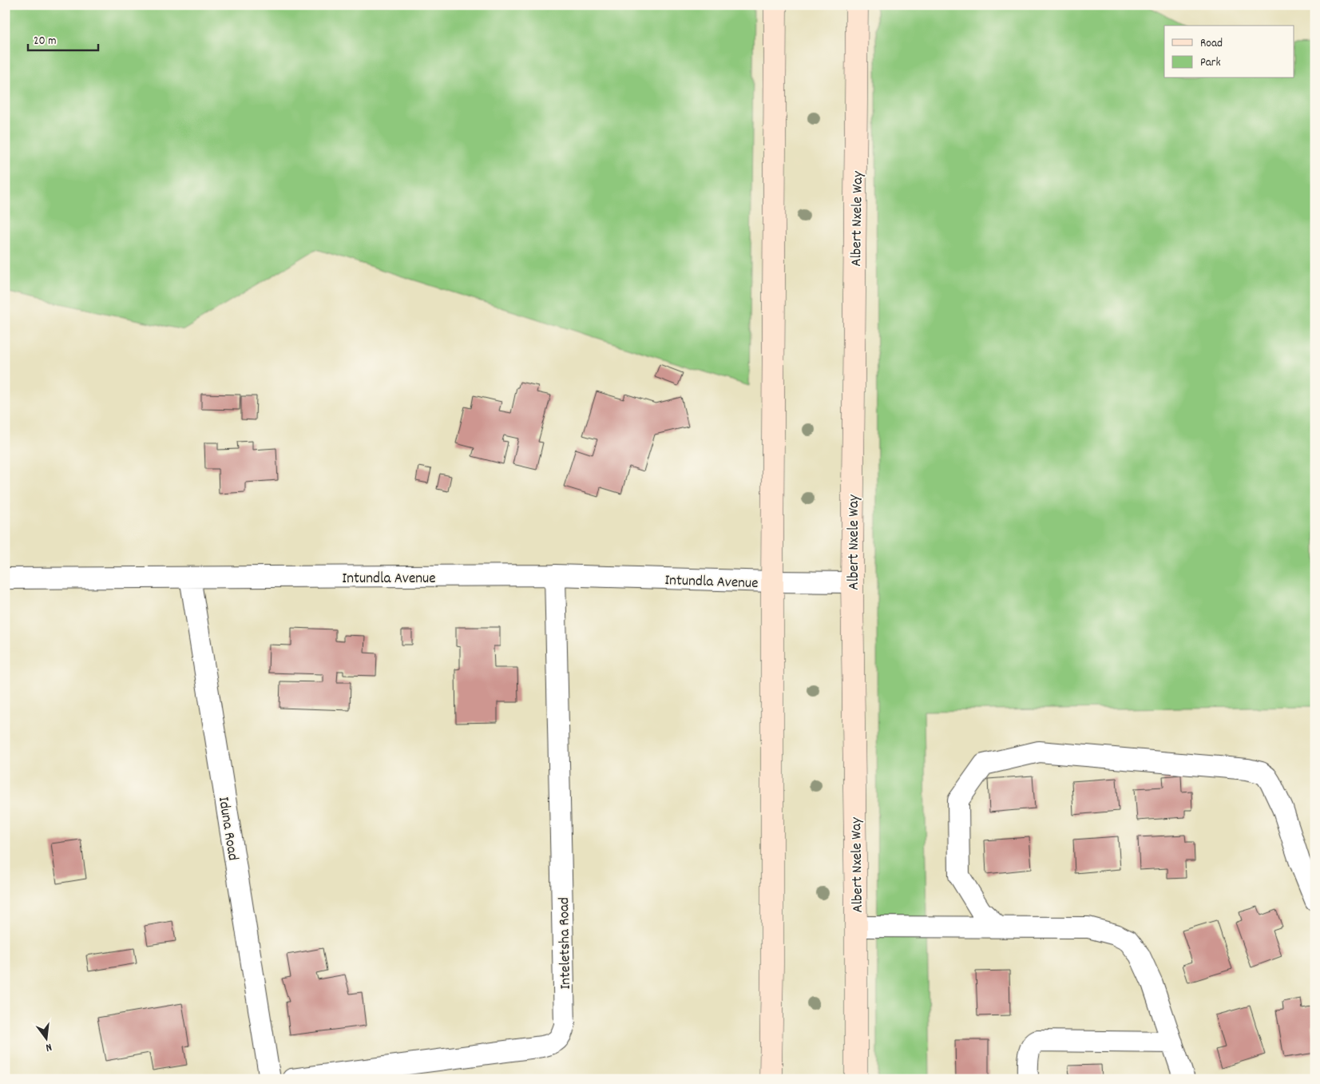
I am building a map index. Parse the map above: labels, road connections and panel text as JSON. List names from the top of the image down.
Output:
{
  "streets": {
    "main road": ["Albert Nxele Way"],
    "street": ["Intundla Avenue", "Iduna Road", "Inteletsha Road"]
  },
  "crossings": [
    ["Albert Nxele Way", "Intundla Avenue"],
    ["Intundla Avenue", "Iduna Road"],
    ["Intundla Avenue", "Inteletsha Road"]
  ],
  "legend": ["Road", "Park"],
  "scale_bar": "20 m",
  "north": "bottom"
}
